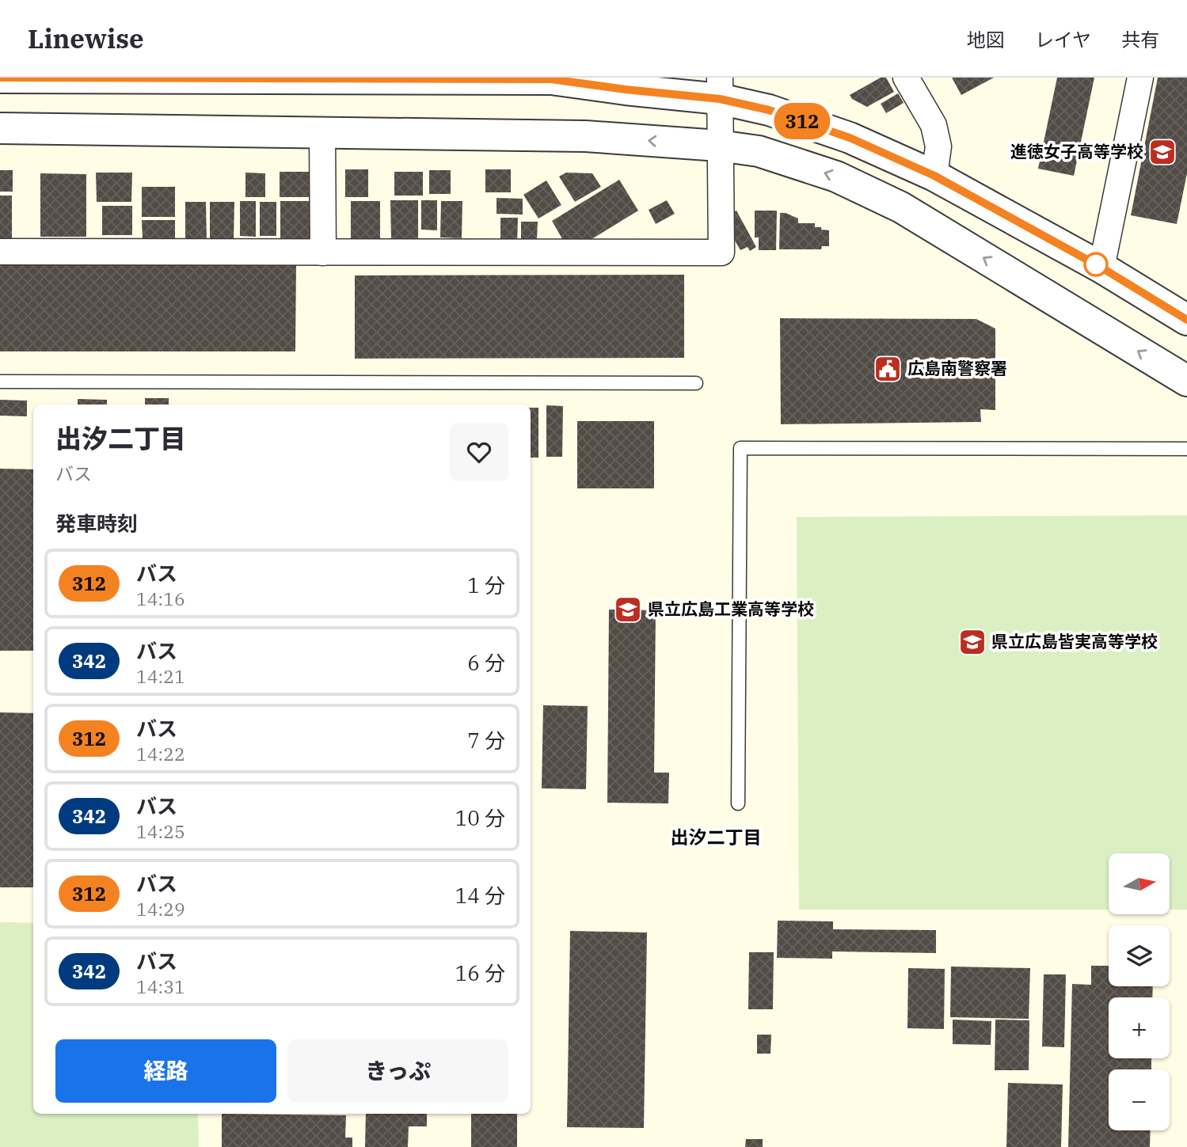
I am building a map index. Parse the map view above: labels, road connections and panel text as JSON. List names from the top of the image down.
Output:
{
  "districts": ["出汐二丁目"],
  "places": {
    "school or university": ["進徳女子高等学校", "県立広島工業高等学校", "県立広島皆実高等学校"],
    "public building": ["広島南警察署"]
  },
  "lines": ["bus line 312"],
  "north": "right",
  "page": {
    "header": "Linewise",
    "nav": ["地図", "レイヤ", "共有"],
    "on_map": "312",
    "heading": [
      ["出汐二丁目", "バス"],
      "発車時刻"
    ],
    "list": [
      {
        "mark": "312",
        "name": "バス",
        "note": "14:16",
        "value": "1 分"
      },
      {
        "mark": "342",
        "name": "バス",
        "note": "14:21",
        "value": "6 分"
      },
      {
        "mark": "312",
        "name": "バス",
        "note": "14:22",
        "value": "7 分"
      },
      {
        "mark": "342",
        "name": "バス",
        "note": "14:25",
        "value": "10 分"
      },
      {
        "mark": "312",
        "name": "バス",
        "note": "14:29",
        "value": "14 分"
      },
      {
        "mark": "342",
        "name": "バス",
        "note": "14:31",
        "value": "16 分"
      }
    ],
    "map_buttons": ["+", "−"],
    "buttons": ["経路", "きっぷ"]
  }
}
